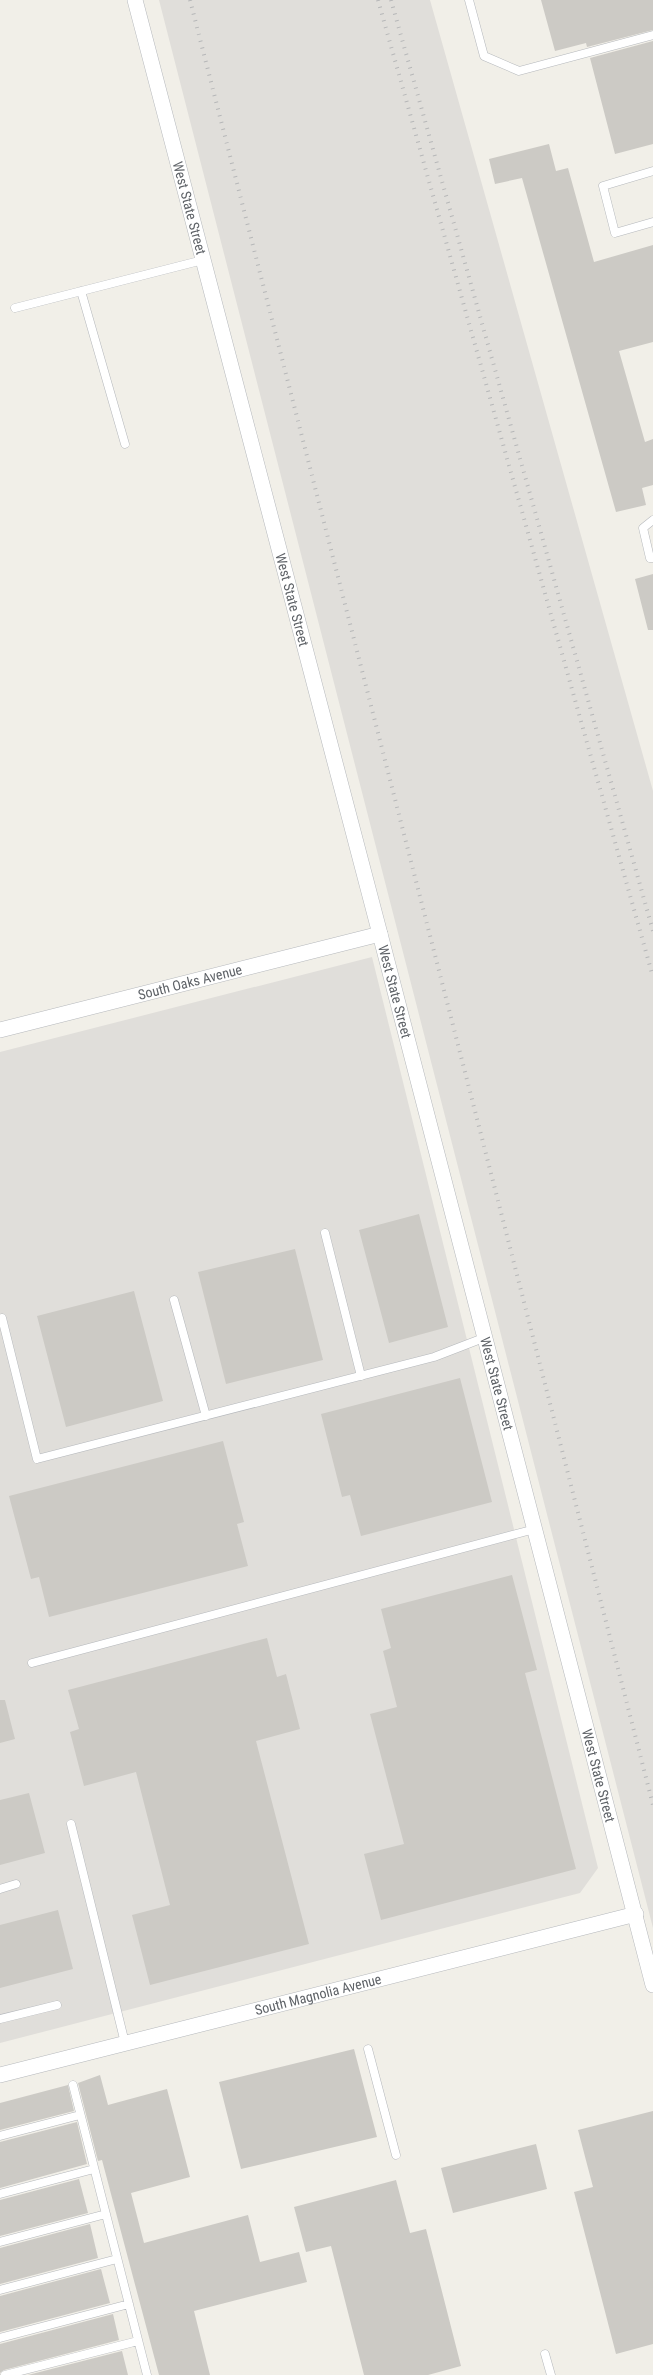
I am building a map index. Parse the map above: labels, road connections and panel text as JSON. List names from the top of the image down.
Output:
{
  "streets": {
    "street": ["West State Street", "South Oaks Avenue", "South Magnolia Avenue"]
  },
  "crossings": [
    ["West State Street", "South Oaks Avenue"],
    ["West State Street", "South Magnolia Avenue"]
  ]
}
